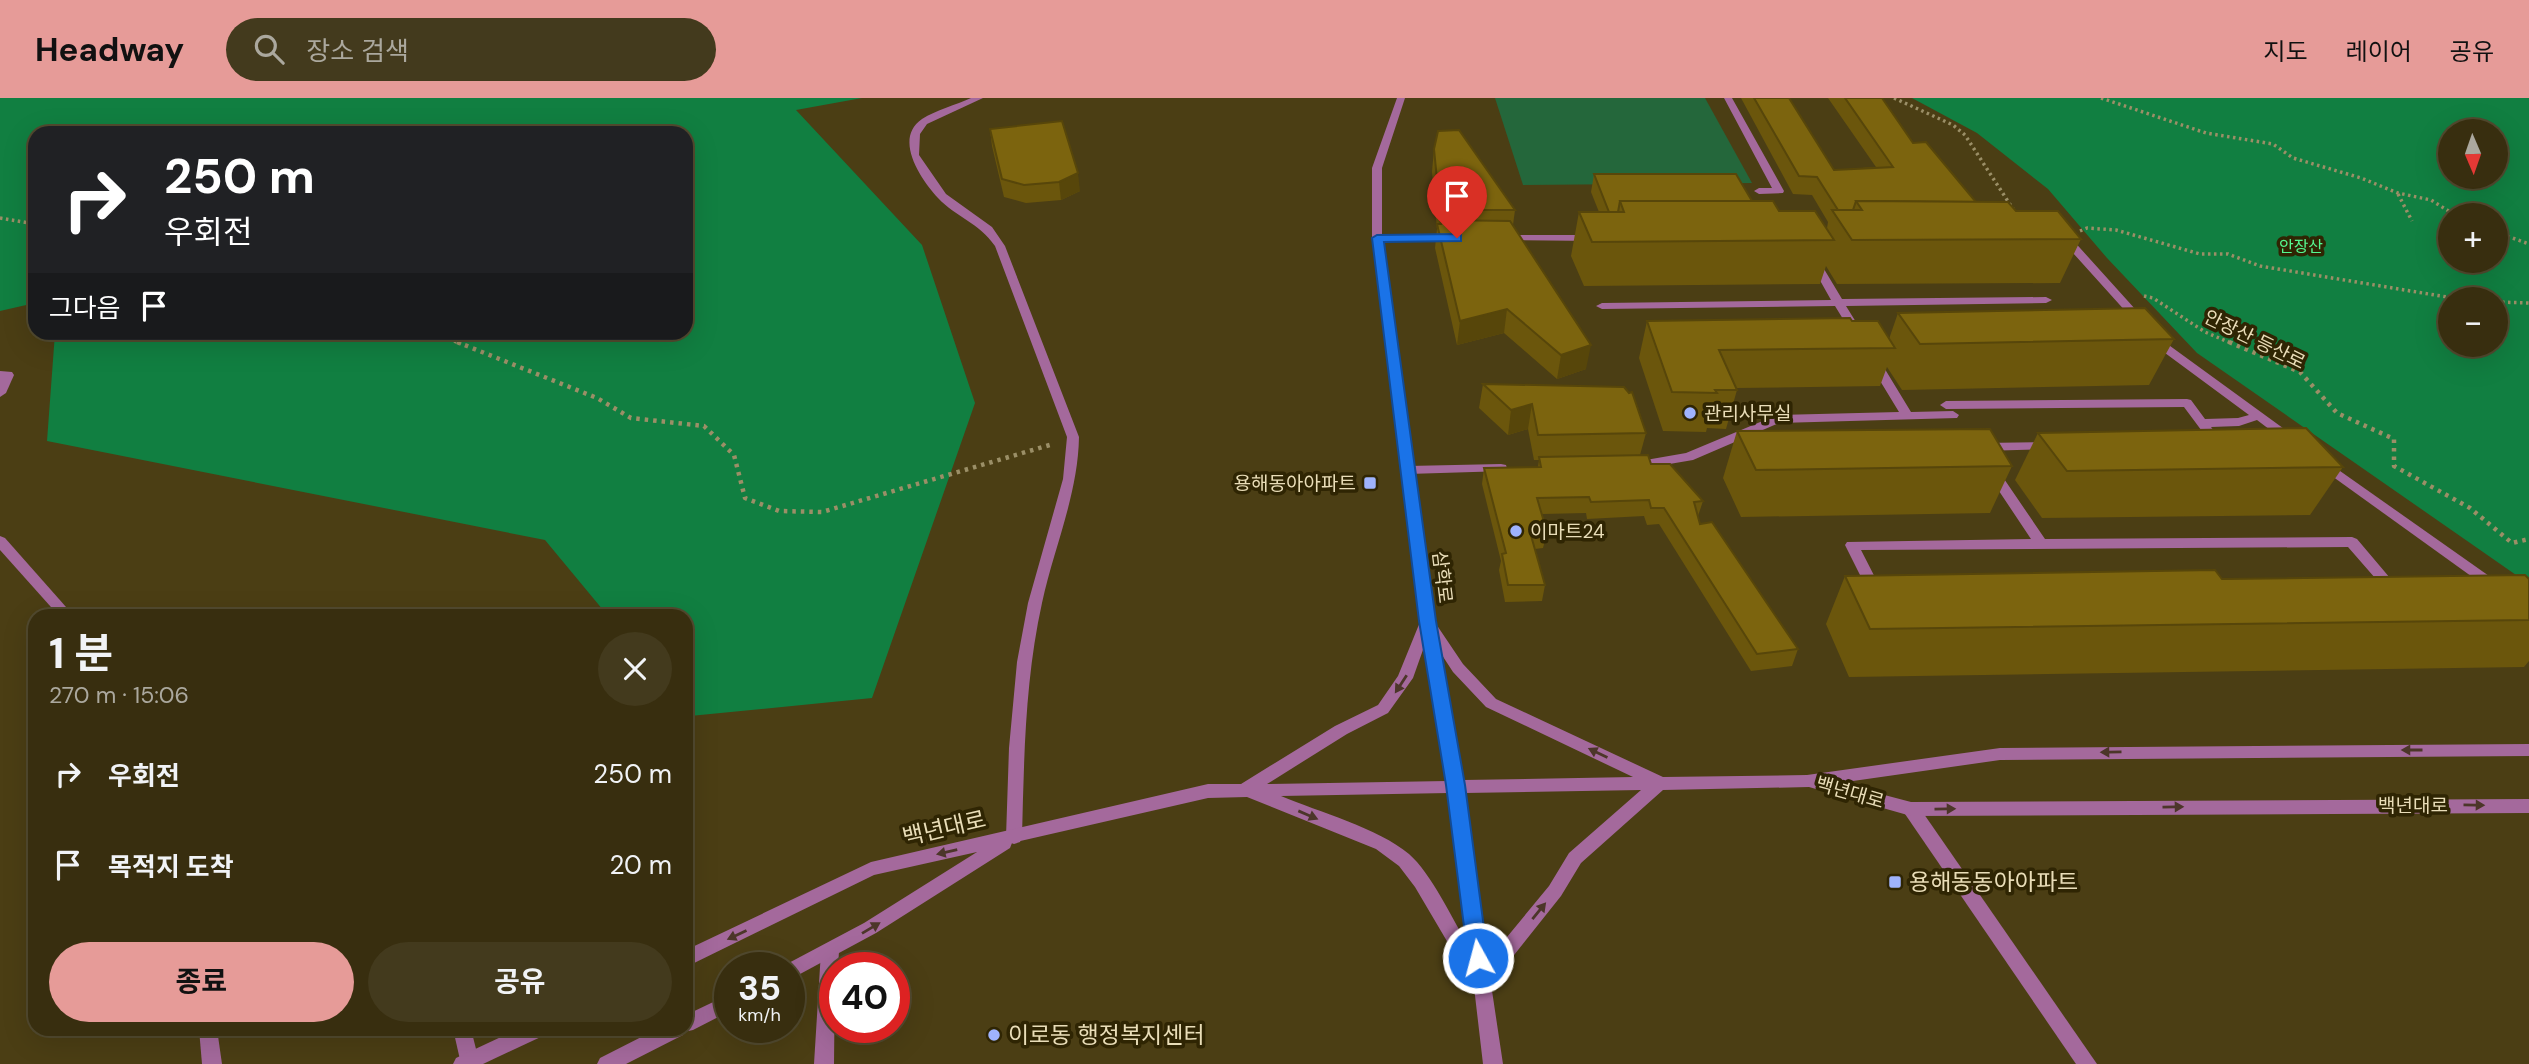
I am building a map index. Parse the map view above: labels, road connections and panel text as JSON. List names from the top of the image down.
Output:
{
  "streets": {
    "street": ["삼학로", "백년대로"],
    "path": ["안장산 등산로"]
  },
  "parks": ["안장산"],
  "places": {
    "other": ["관리사무실", "이마트24", "이로동 행정복지센터"],
    "transit": ["용해동아아파트", "용해동동아아파트"]
  },
  "north": "bottom",
  "page": {
    "header": "Headway",
    "search": "장소 검색",
    "nav": ["지도", "레이어", "공유"],
    "map_buttons": ["+", "−"],
    "turn": ["250 m", "우회전"],
    "then": "그다음",
    "heading": ["1 분", "270 m · 15:06"],
    "list": [
      {
        "name": "우회전",
        "value": "250 m"
      },
      {
        "name": "목적지 도착",
        "value": "20 m"
      }
    ],
    "buttons": ["종료", "공유"],
    "speed": "35 km/h",
    "limit": "40"
  }
}
